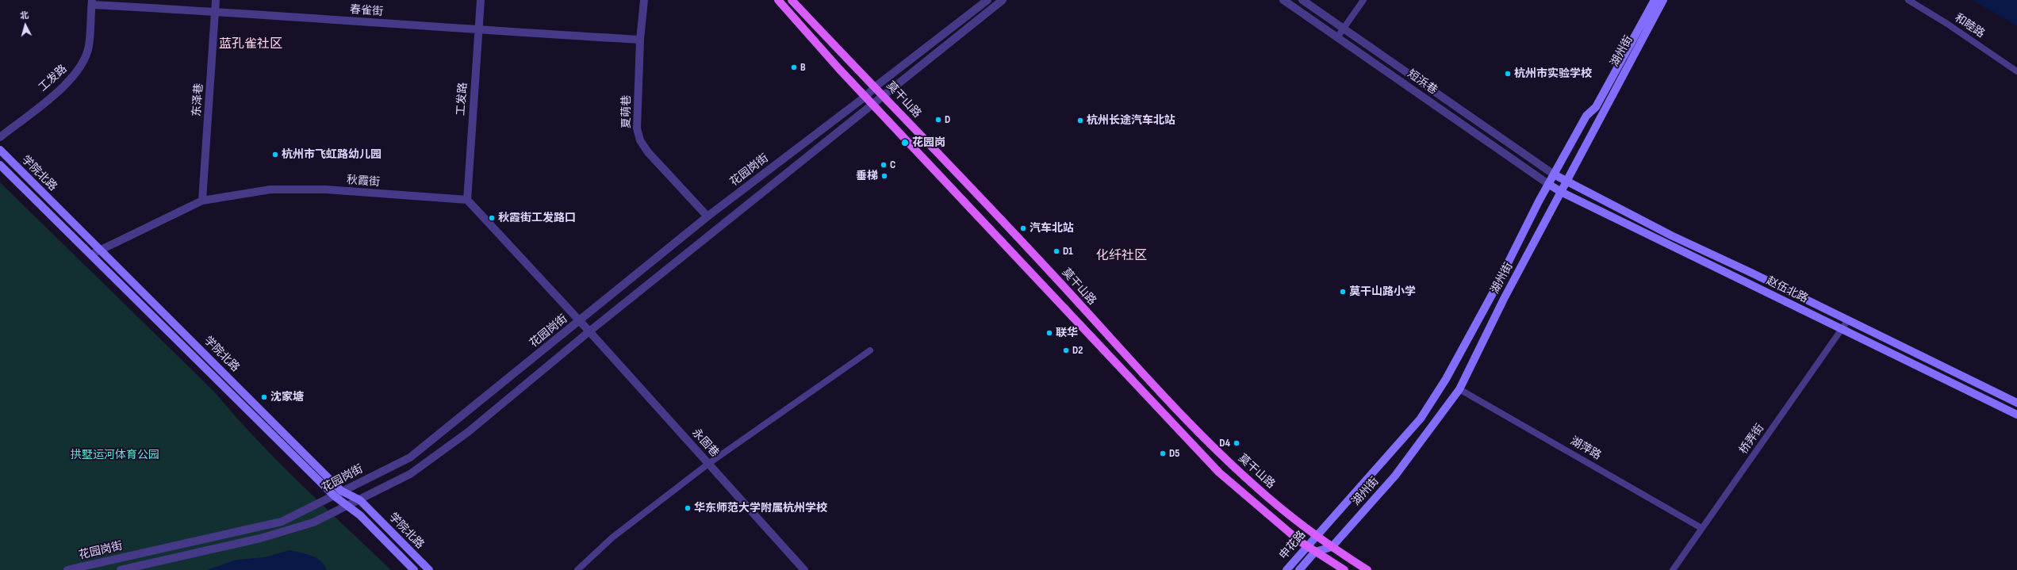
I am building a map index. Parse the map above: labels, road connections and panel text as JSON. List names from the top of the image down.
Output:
{
  "streets": {
    "main road": [
      "湖州街",
      "莫干山路",
      "学院北路",
      "赵伍北路",
      "申花路"
    ],
    "street": [
      "春雀街",
      "和睦路",
      "工发路",
      "短浜巷",
      "东泽巷",
      "夏萌巷",
      "花园岗街",
      "秋霞街",
      "桥弄街",
      "永固巷",
      "湖萍路"
    ]
  },
  "crossings": [
    ["春雀街", "工发路"],
    ["春雀街", "东泽巷"],
    ["春雀街", "夏萌巷"],
    ["湖州街", "短浜巷"],
    ["湖州街", "莫干山路"],
    ["湖州街", "赵伍北路"],
    ["湖州街", "湖萍路"],
    ["湖州街", "申花路"],
    ["工发路", "秋霞街"],
    ["短浜巷", "赵伍北路"],
    ["东泽巷", "秋霞街"],
    ["莫干山路", "花园岗街"],
    ["莫干山路", "申花路"],
    ["夏萌巷", "花园岗街"],
    ["花园岗街", "学院北路"],
    ["花园岗街", "永固巷"],
    ["学院北路", "秋霞街"],
    ["赵伍北路", "桥弄街"],
    ["桥弄街", "湖萍路"]
  ],
  "districts": ["蓝孔雀社区", "化纤社区"],
  "parks": ["拱墅运河体育公园"],
  "places": [
    "B",
    "杭州市实验学校",
    "D",
    "杭州长途汽车北站",
    "花园岗",
    "杭州市飞虹路幼儿园",
    "C",
    "垂梯",
    "秋霞街工发路口",
    "汽车北站",
    "D1",
    "莫干山路小学",
    "联华",
    "D2",
    "沈家塘",
    "D4",
    "D5",
    "华东师范大学附属杭州学校"
  ],
  "north": "top"
}
